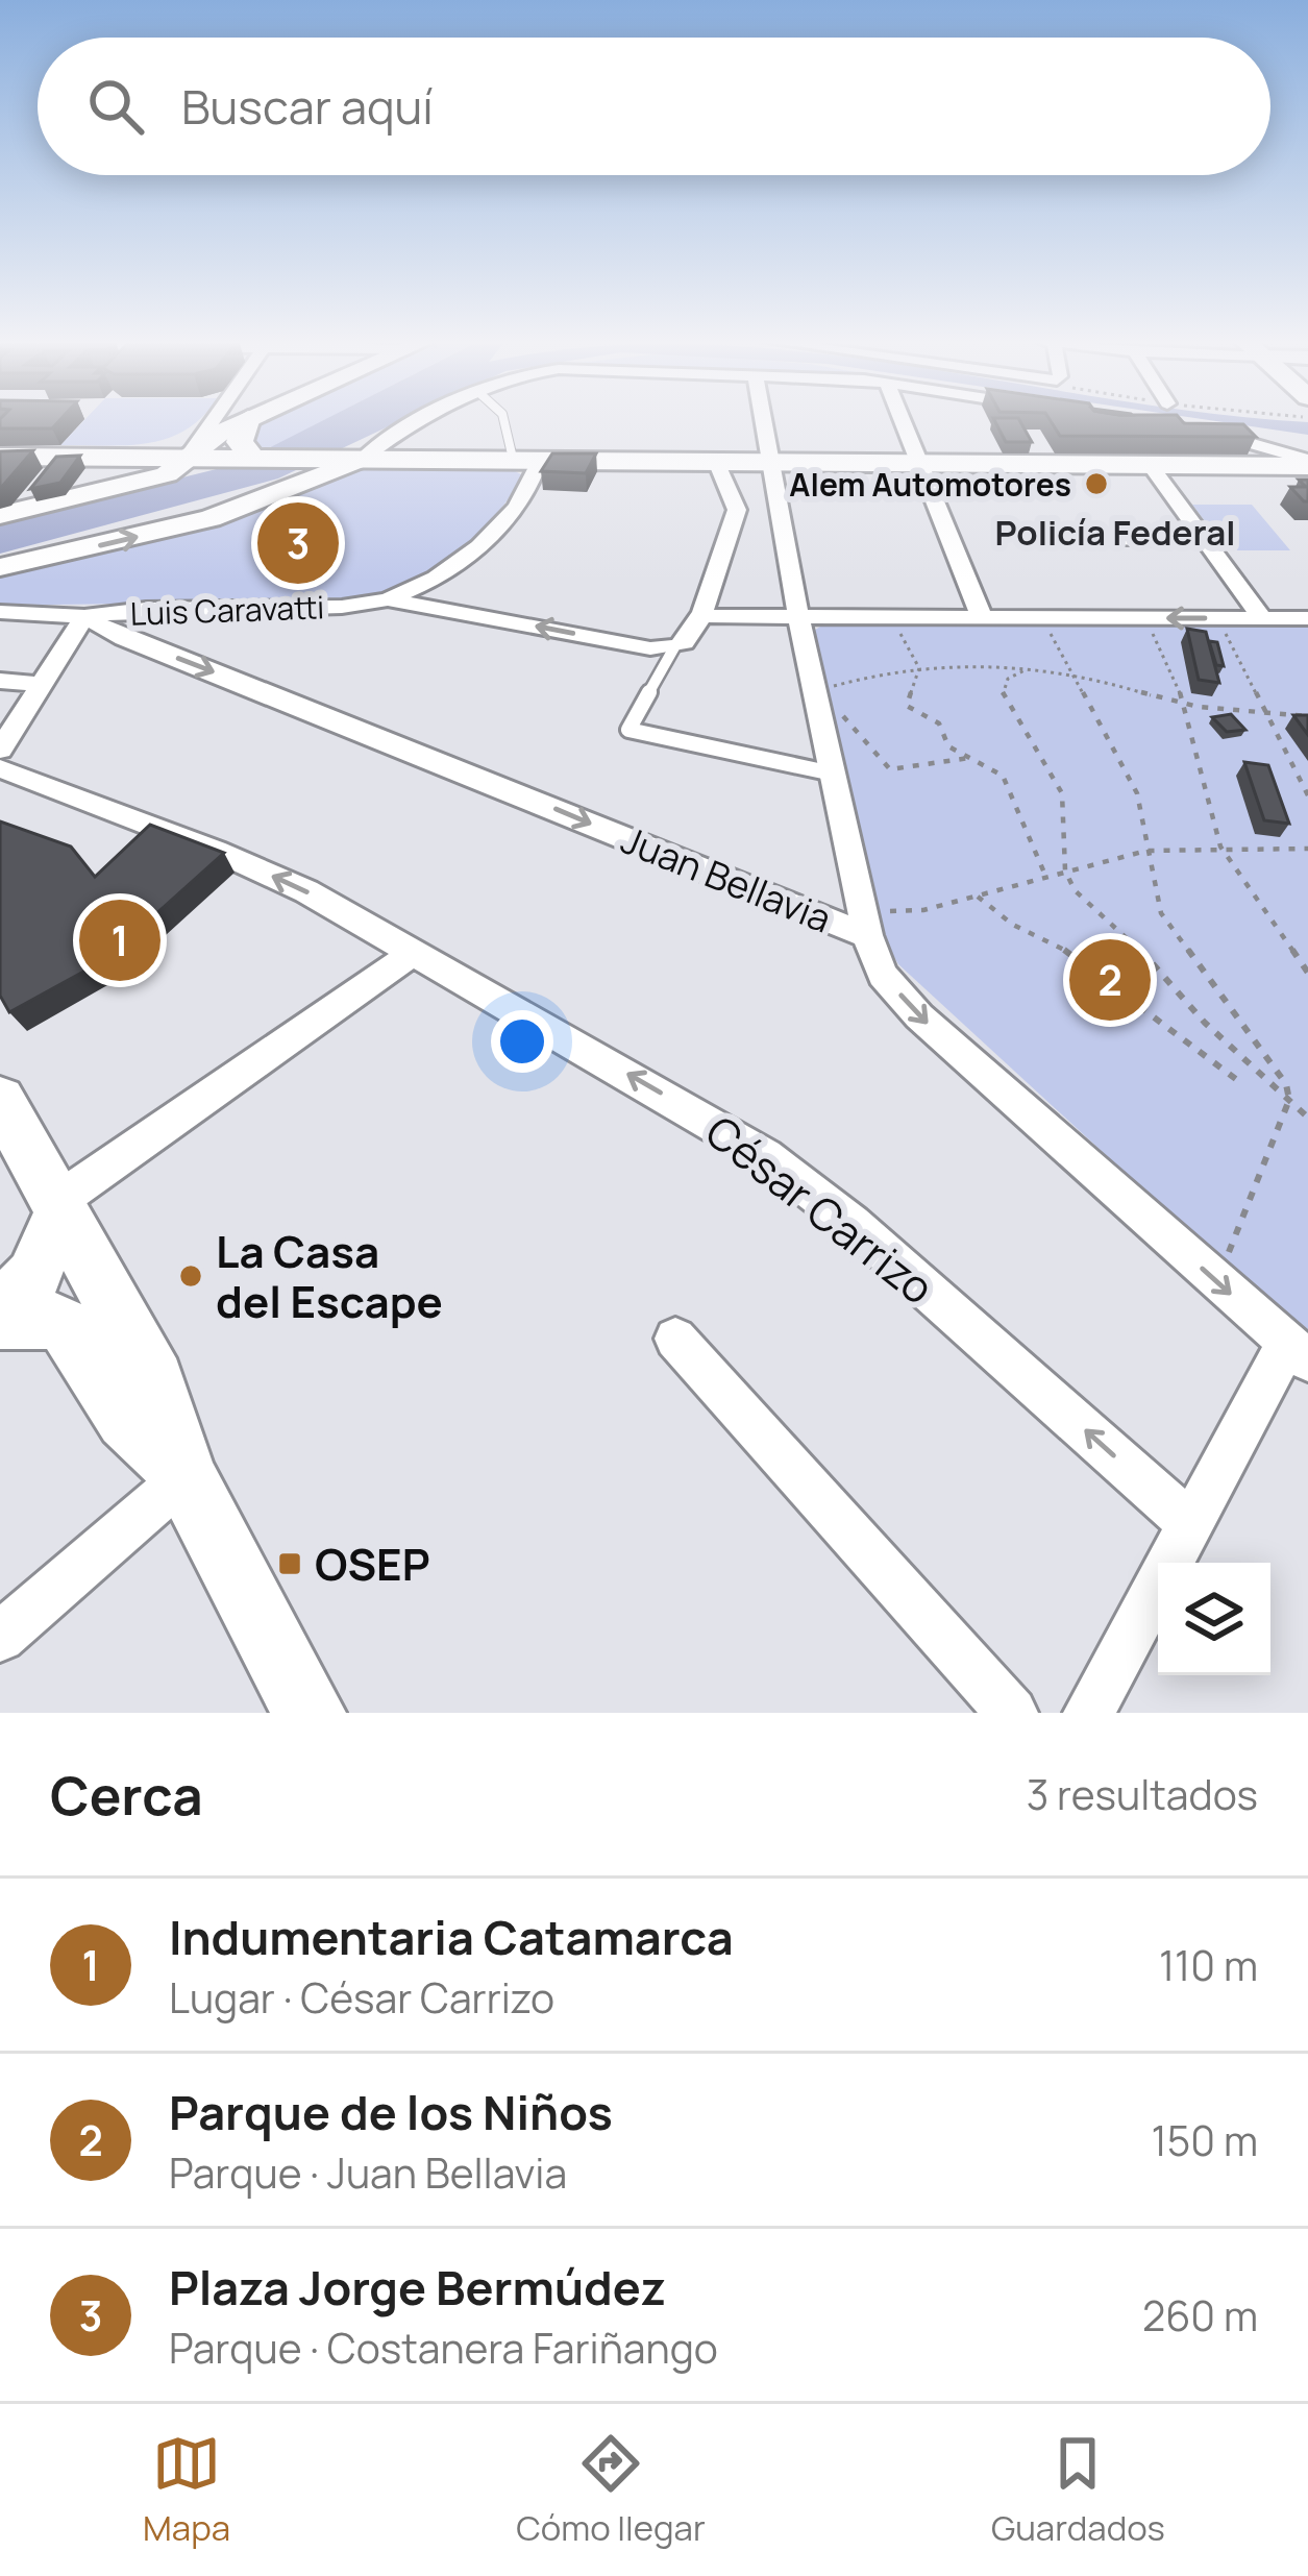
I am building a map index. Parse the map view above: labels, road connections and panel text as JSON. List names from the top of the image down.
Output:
{
  "streets": {
    "street": ["Luis Caravatti", "Juan Bellavia", "César Carrizo"]
  },
  "crossings": [
    ["Luis Caravatti", "Juan Bellavia"]
  ],
  "one_way": ["Luis Caravatti", "Juan Bellavia"],
  "districts": ["Policía Federal"],
  "places": {
    "other": ["Alem Automotores", "La Casa del Escape"],
    "transit": ["OSEP"]
  },
  "page": {
    "search": "Buscar aquí",
    "pins": ["3", "1", "2"],
    "heading": ["Cerca", "3 resultados"],
    "list": [
      {
        "mark": "1",
        "name": "Indumentaria Catamarca",
        "note": "Lugar · César Carrizo",
        "value": "110 m"
      },
      {
        "mark": "2",
        "name": "Parque de los Niños",
        "note": "Parque · Juan Bellavia",
        "value": "150 m"
      },
      {
        "mark": "3",
        "name": "Plaza Jorge Bermúdez",
        "note": "Parque · Costanera Fariñango",
        "value": "260 m"
      }
    ],
    "nav": ["Mapa", "Cómo llegar", "Guardados"]
  }
}
